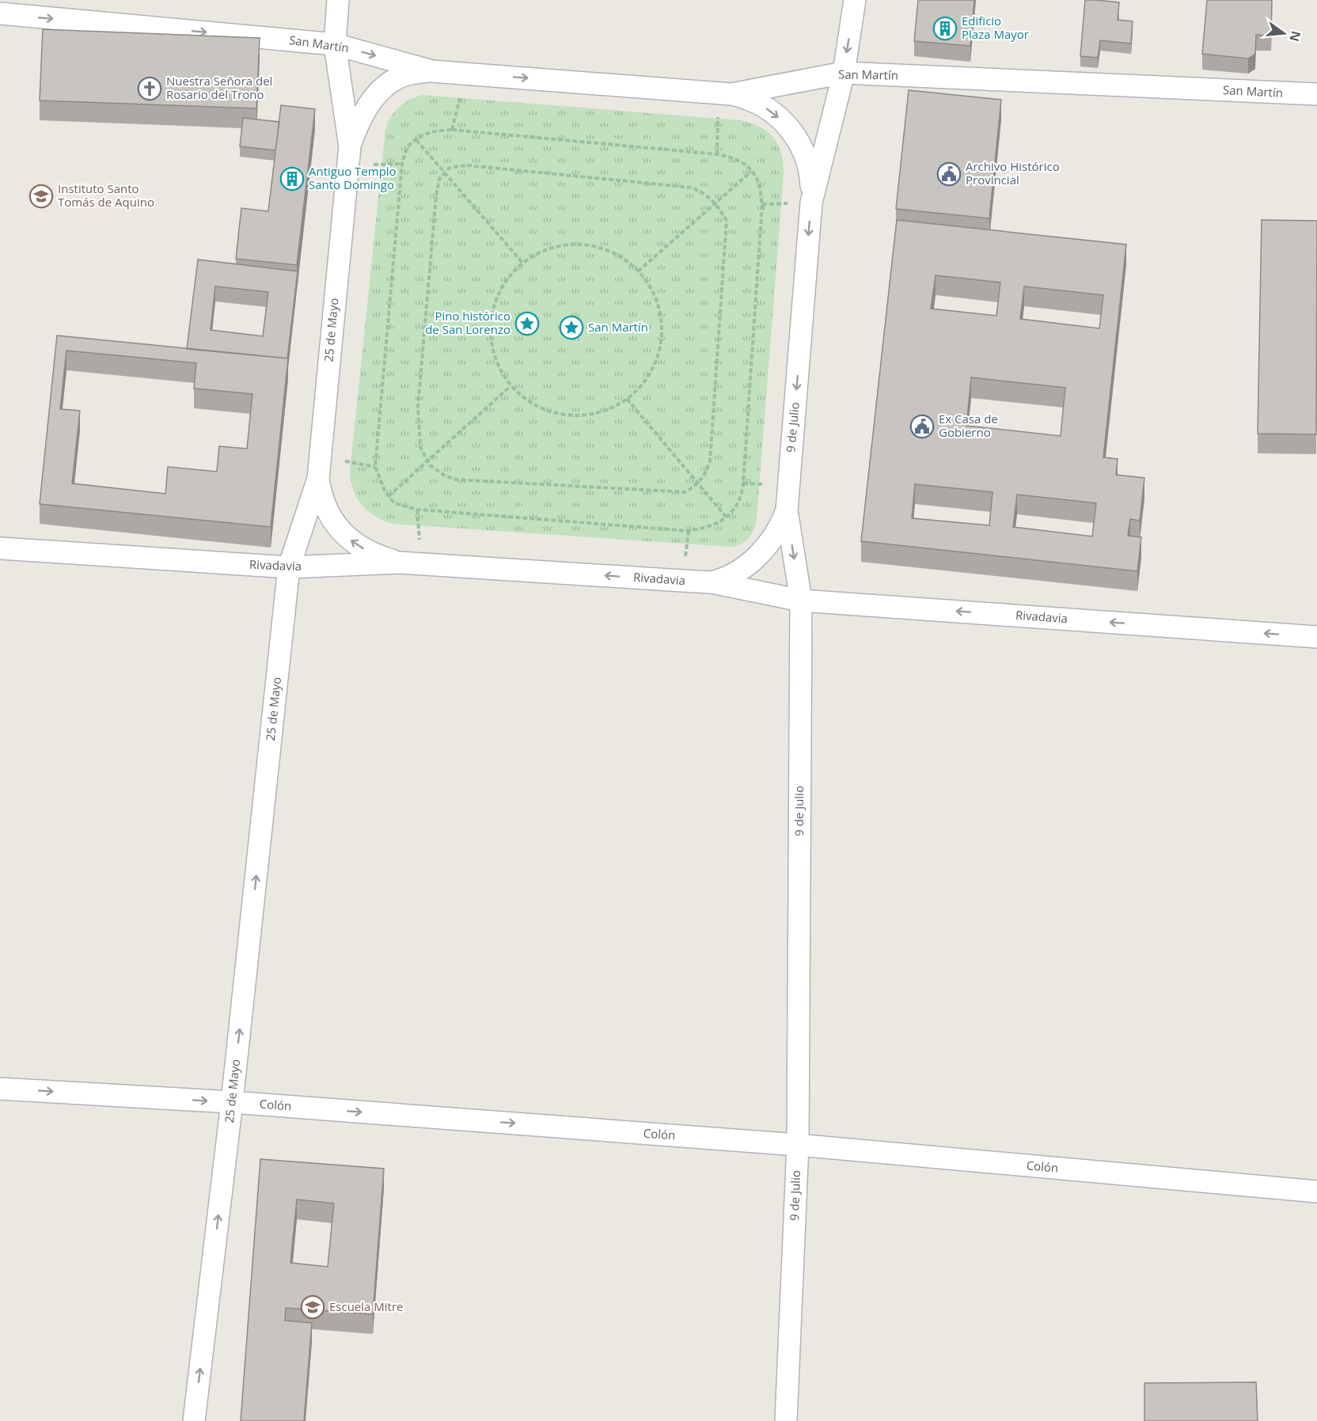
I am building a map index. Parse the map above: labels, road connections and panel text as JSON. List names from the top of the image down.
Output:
{
  "streets": {
    "street": [
      "San Martín",
      "25 de Mayo",
      "9 de Julio",
      "Rivadavia",
      "Colón"
    ]
  },
  "crossings": [
    ["San Martín", "25 de Mayo"],
    ["San Martín", "9 de Julio"],
    ["25 de Mayo", "Rivadavia"],
    ["25 de Mayo", "Colón"],
    ["9 de Julio", "Rivadavia"],
    ["9 de Julio", "Colón"]
  ],
  "one_way": [
    "San Martín",
    "25 de Mayo",
    "9 de Julio",
    "Rivadavia",
    "Colón"
  ],
  "places": {
    "building": ["Edificio Plaza Mayor", "Antiguo Templo Santo Domingo"],
    "church": ["Nuestra Señora del Rosario del Trono"],
    "public building": ["Archivo Histórico Provincial", "Ex Casa de Gobierno"],
    "school or university": ["Instituto Santo Tomás de Aquino", "Escuela Mitre"],
    "place": ["Pino histórico de San Lorenzo", "San Martín"]
  },
  "north": "right"
}
